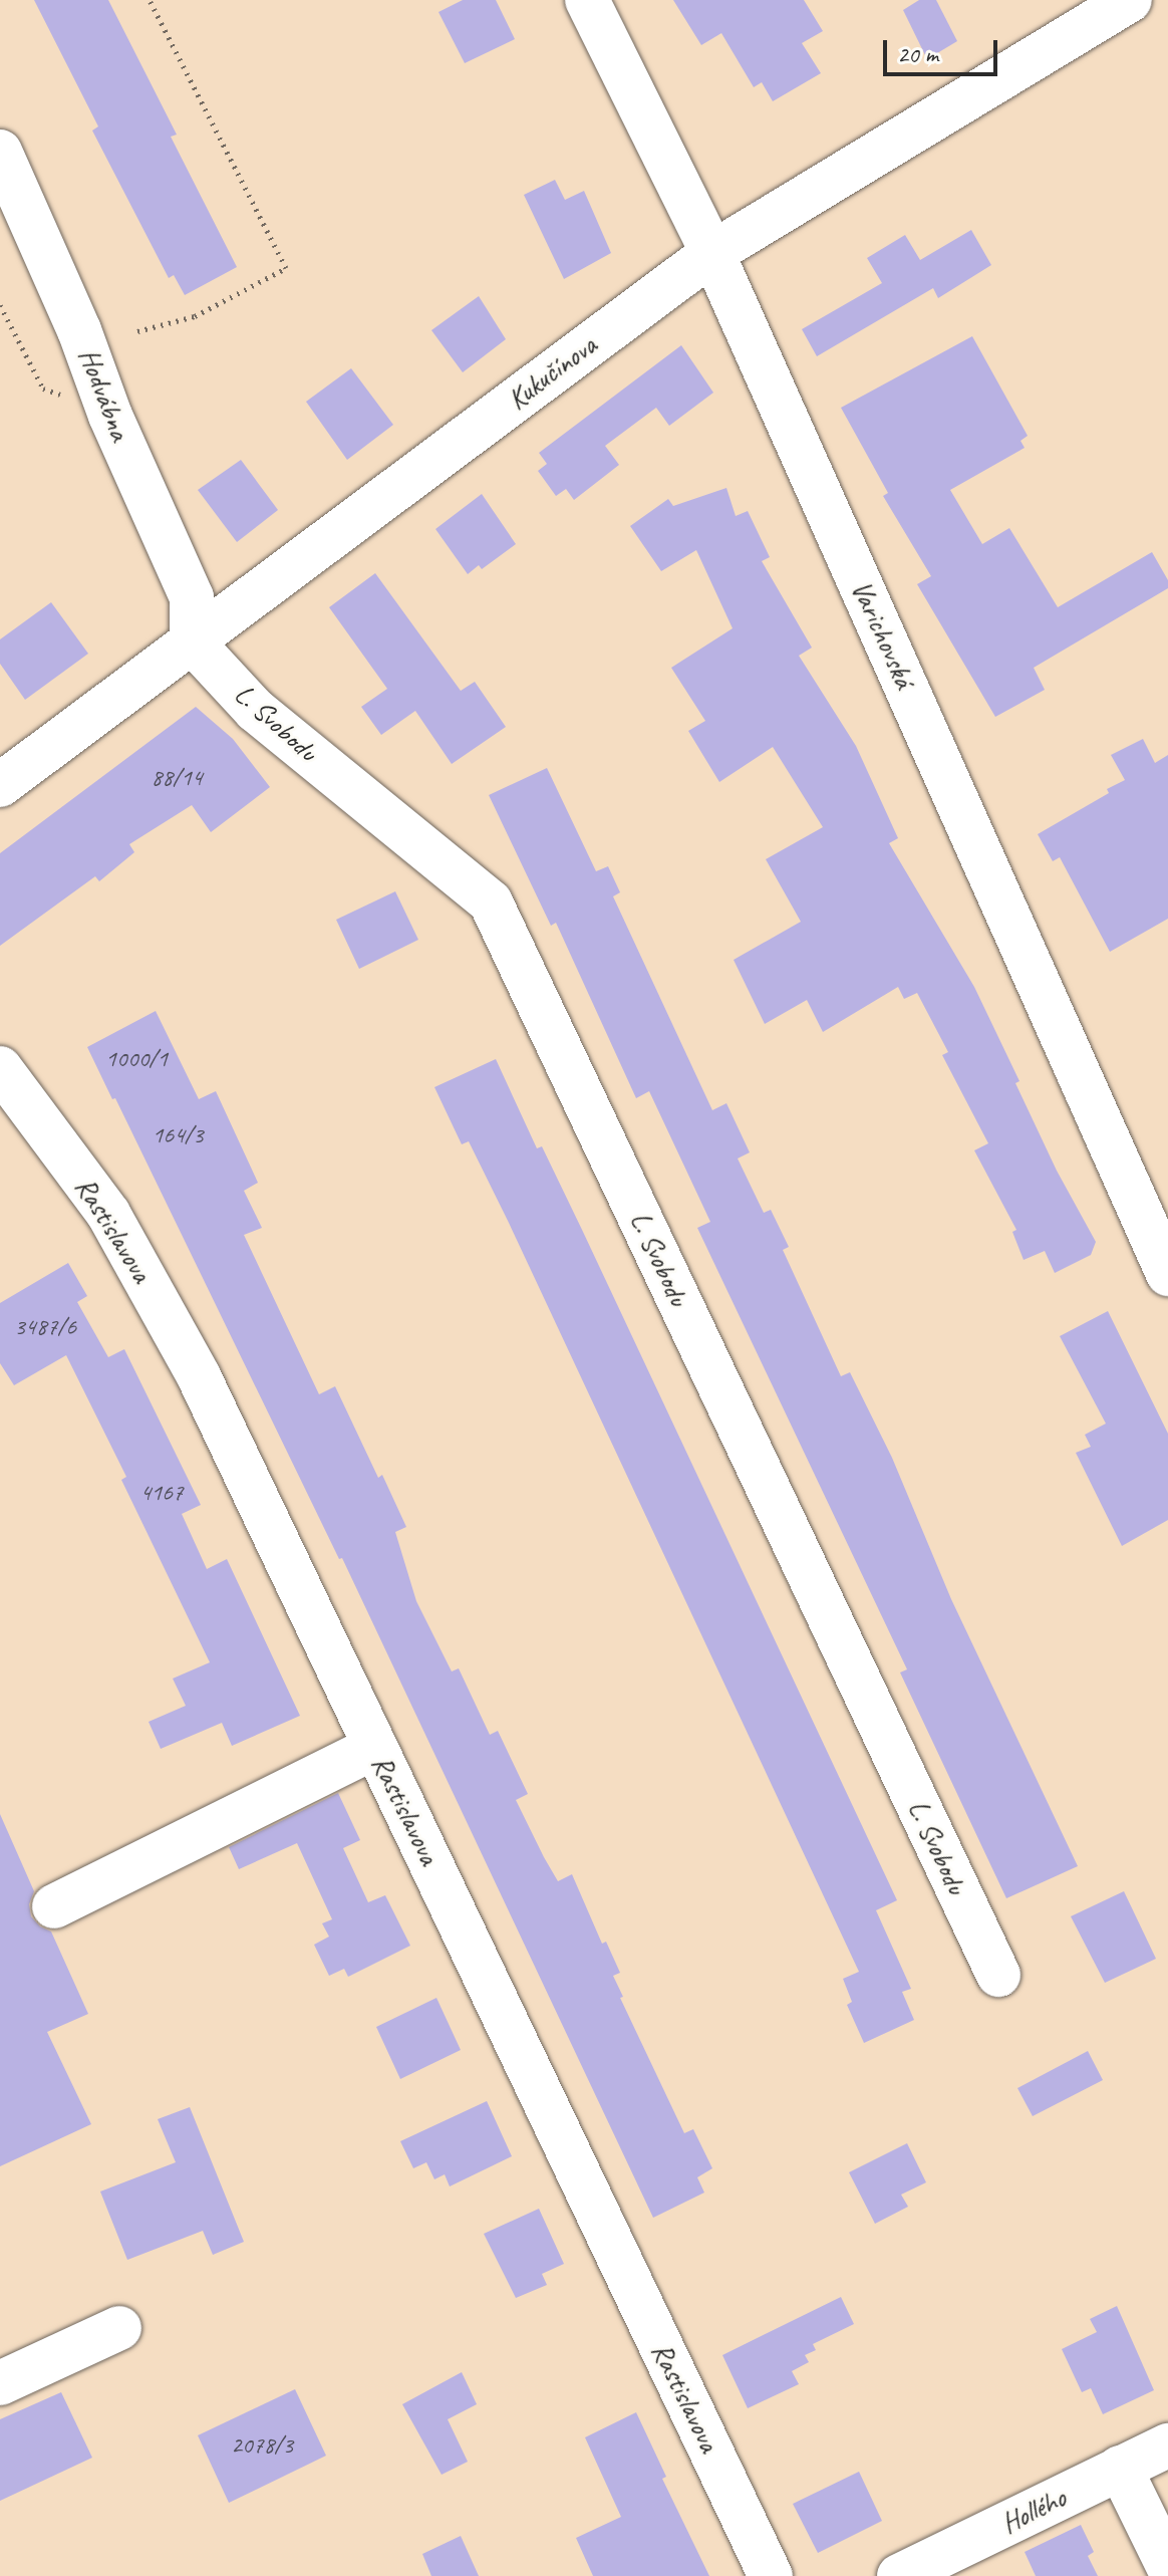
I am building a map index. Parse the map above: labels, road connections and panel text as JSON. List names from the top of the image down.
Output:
{
  "streets": {
    "street": [
      "Kukučínova",
      "Hodvábna",
      "Varichovská",
      "L. Svobodu",
      "Rastislavova",
      "Hollého"
    ]
  },
  "crossings": [
    ["Kukučínova", "Hodvábna"],
    ["Kukučínova", "Varichovská"],
    ["Kukučínova", "L. Svobodu"],
    ["Hodvábna", "L. Svobodu"]
  ],
  "house_numbers": [
    "88/14",
    "1000/1",
    "164/3",
    "3487/6",
    "4167",
    "2078/3"
  ],
  "scale_bar": "20 m"
}
